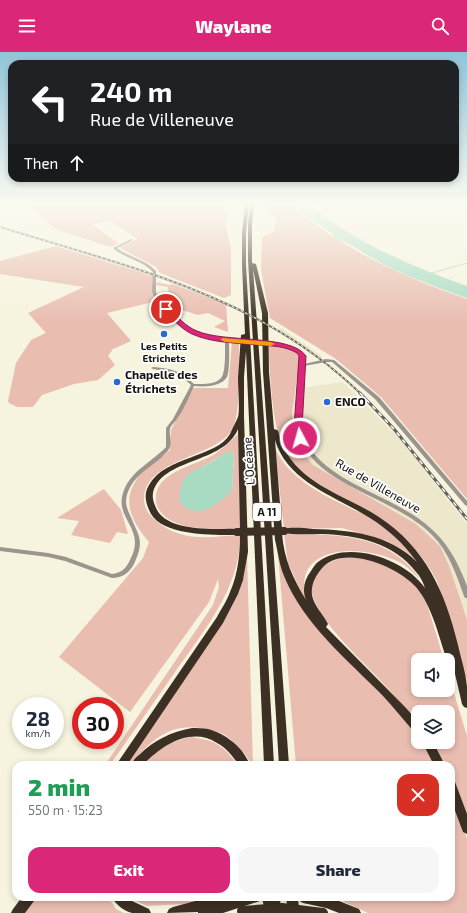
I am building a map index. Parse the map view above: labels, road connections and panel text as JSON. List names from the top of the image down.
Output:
{
  "streets": {
    "highway": ["L’Océane", "A 11"],
    "street": ["Rue de Villeneuve"]
  },
  "places": ["Les Petits Etrichets", "Chapelle des Étrichets", "ENCO"],
  "page": {
    "header": "Waylane",
    "turn": ["240 m", "Rue de Villeneuve"],
    "then": "Then",
    "speed": "28 km/h",
    "limit": "30",
    "heading": ["2 min", "550 m · 15:23"],
    "buttons": ["Exit", "Share"]
  }
}
